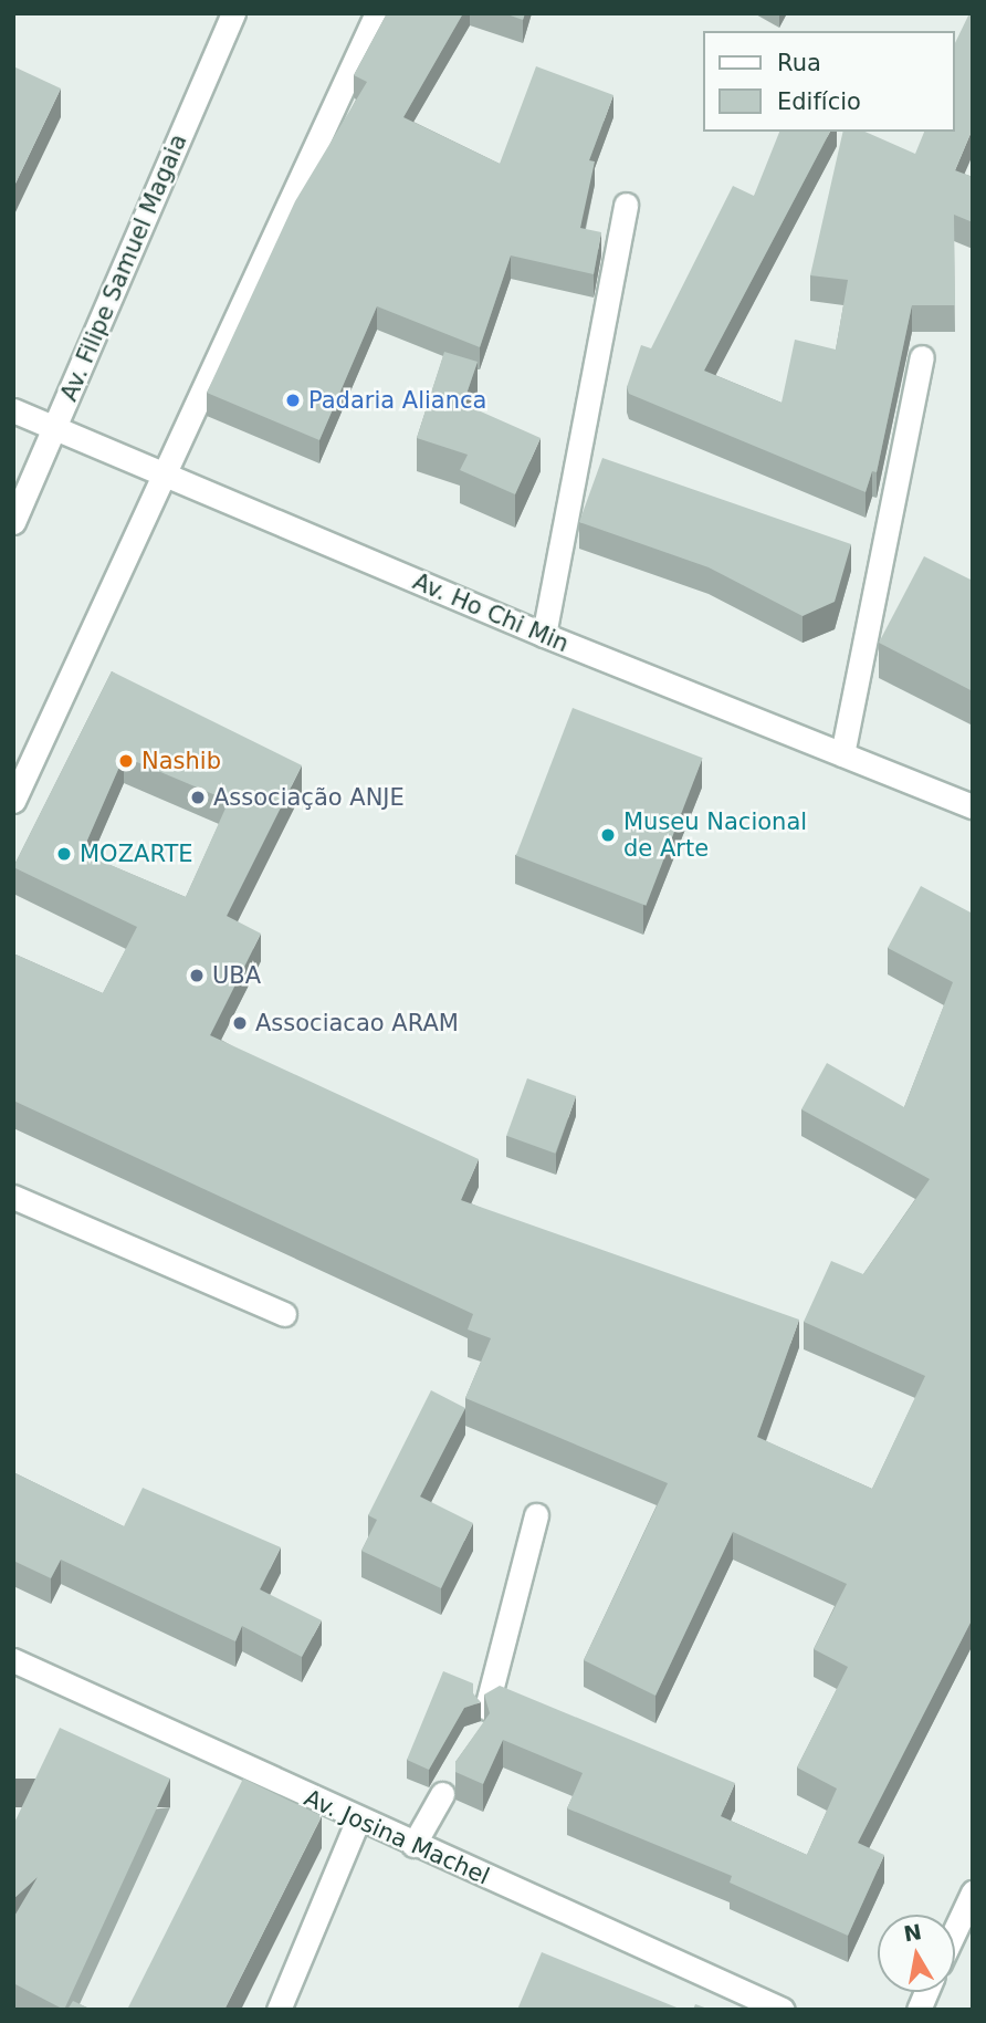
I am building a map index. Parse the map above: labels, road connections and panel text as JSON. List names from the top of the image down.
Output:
{
  "streets": {
    "street": ["Av. Filipe Samuel Magaia", "Av. Ho Chi Min", "Av. Josina Machel"]
  },
  "crossings": [
    ["Av. Filipe Samuel Magaia", "Av. Ho Chi Min"]
  ],
  "places": [
    "Padaria Alianca",
    "Nashib",
    "Associação ANJE",
    "Museu Nacional de Arte",
    "MOZARTE",
    "UBA",
    "Associacao ARAM"
  ],
  "legend": ["Rua", "Edifício"],
  "north": "top"
}
